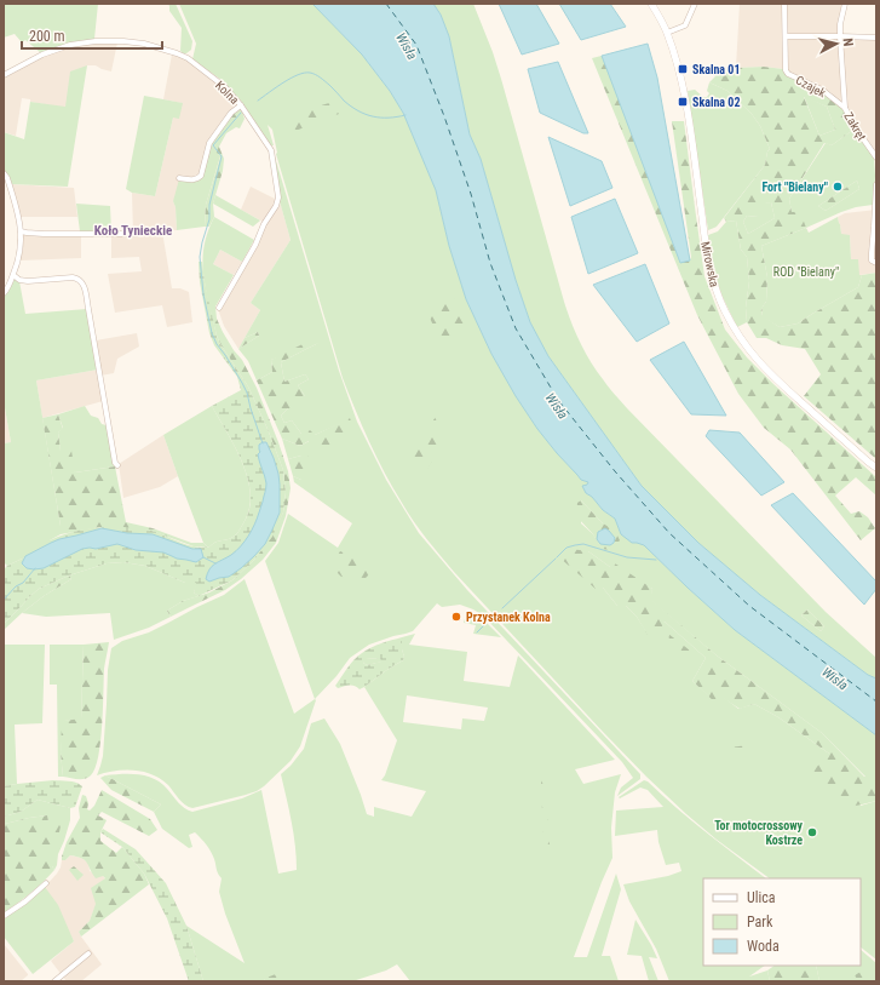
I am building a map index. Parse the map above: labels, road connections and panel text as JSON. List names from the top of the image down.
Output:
{
  "streets": {
    "main road": ["Mirowska"],
    "street": ["Czajek", "Kolna", "Zakręt"]
  },
  "crossings": [
    ["Czajek", "Zakręt"]
  ],
  "districts": ["Koło Tynieckie"],
  "water": ["Wisła"],
  "parks": ["ROD \"Bielany\""],
  "places": {
    "transit": ["Skalna 01", "Skalna 02"],
    "other": ["Fort \"Bielany\"", "Przystanek Kolna", "Tor motocrossowy Kostrze"]
  },
  "legend": ["Ulica", "Park", "Woda"],
  "scale_bar": "200 m",
  "north": "right"
}
